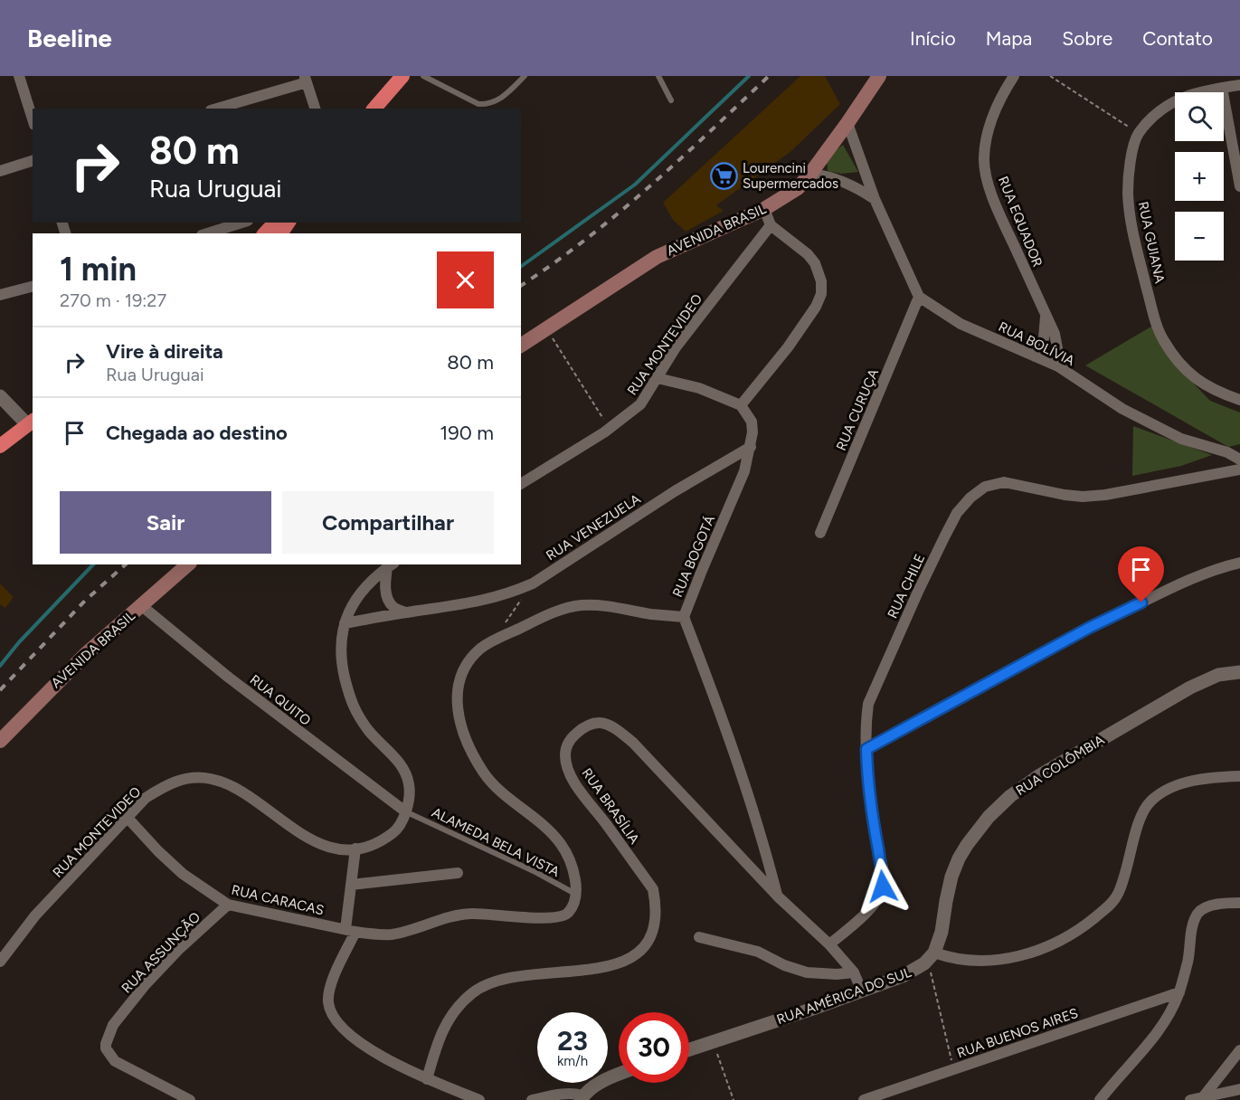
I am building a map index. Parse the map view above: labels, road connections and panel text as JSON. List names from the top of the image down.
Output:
{
  "streets": {
    "main road": ["AVENIDA BRASIL"],
    "street": [
      "RUA EQUADOR",
      "RUA GUIANA",
      "RUA BOLÍVIA",
      "RUA MONTEVIDEO",
      "RUA CURUÇA",
      "RUA VENEZUELA",
      "RUA BOGOTÁ",
      "RUA CHILE",
      "RUA QUITO",
      "RUA COLÔMBIA",
      "RUA BRASÍLIA",
      "RUA CARACAS",
      "RUA ASSUNÇÃO",
      "RUA AMÉRICA DO SUL",
      "RUA BUENOS AIRES"
    ],
    "lane": ["ALAMEDA BELA VISTA"]
  },
  "crossings": [
    ["RUA EQUADOR", "RUA BOLÍVIA"],
    ["AVENIDA BRASIL", "RUA QUITO"],
    ["RUA BOLÍVIA", "RUA CURUÇA"],
    ["RUA MONTEVIDEO", "RUA VENEZUELA"],
    ["RUA MONTEVIDEO", "RUA QUITO"],
    ["RUA MONTEVIDEO", "ALAMEDA BELA VISTA"],
    ["RUA MONTEVIDEO", "RUA CARACAS"],
    ["RUA VENEZUELA", "RUA BOGOTÁ"],
    ["RUA BOGOTÁ", "RUA BRASÍLIA"],
    ["RUA CHILE", "RUA BRASÍLIA"],
    ["RUA QUITO", "ALAMEDA BELA VISTA"],
    ["RUA COLÔMBIA", "RUA AMÉRICA DO SUL"],
    ["RUA BRASÍLIA", "RUA AMÉRICA DO SUL"],
    ["ALAMEDA BELA VISTA", "RUA CARACAS"],
    ["RUA CARACAS", "RUA ASSUNÇÃO"]
  ],
  "places": {
    "supermarket": ["Lourencini Supermercados"]
  },
  "page": {
    "header": "Beeline",
    "nav": [
      "Início",
      "Mapa",
      "Sobre",
      "Contato"
    ],
    "map_buttons": ["+", "−"],
    "turn": ["80 m", "Rua Uruguai"],
    "heading": ["1 min", "270 m · 19:27"],
    "list": [
      {
        "name": "Vire à direita",
        "note": "Rua Uruguai",
        "value": "80 m"
      },
      {
        "name": "Chegada ao destino",
        "value": "190 m"
      }
    ],
    "buttons": ["Sair", "Compartilhar"],
    "speed": "23 km/h",
    "limit": "30"
  }
}
